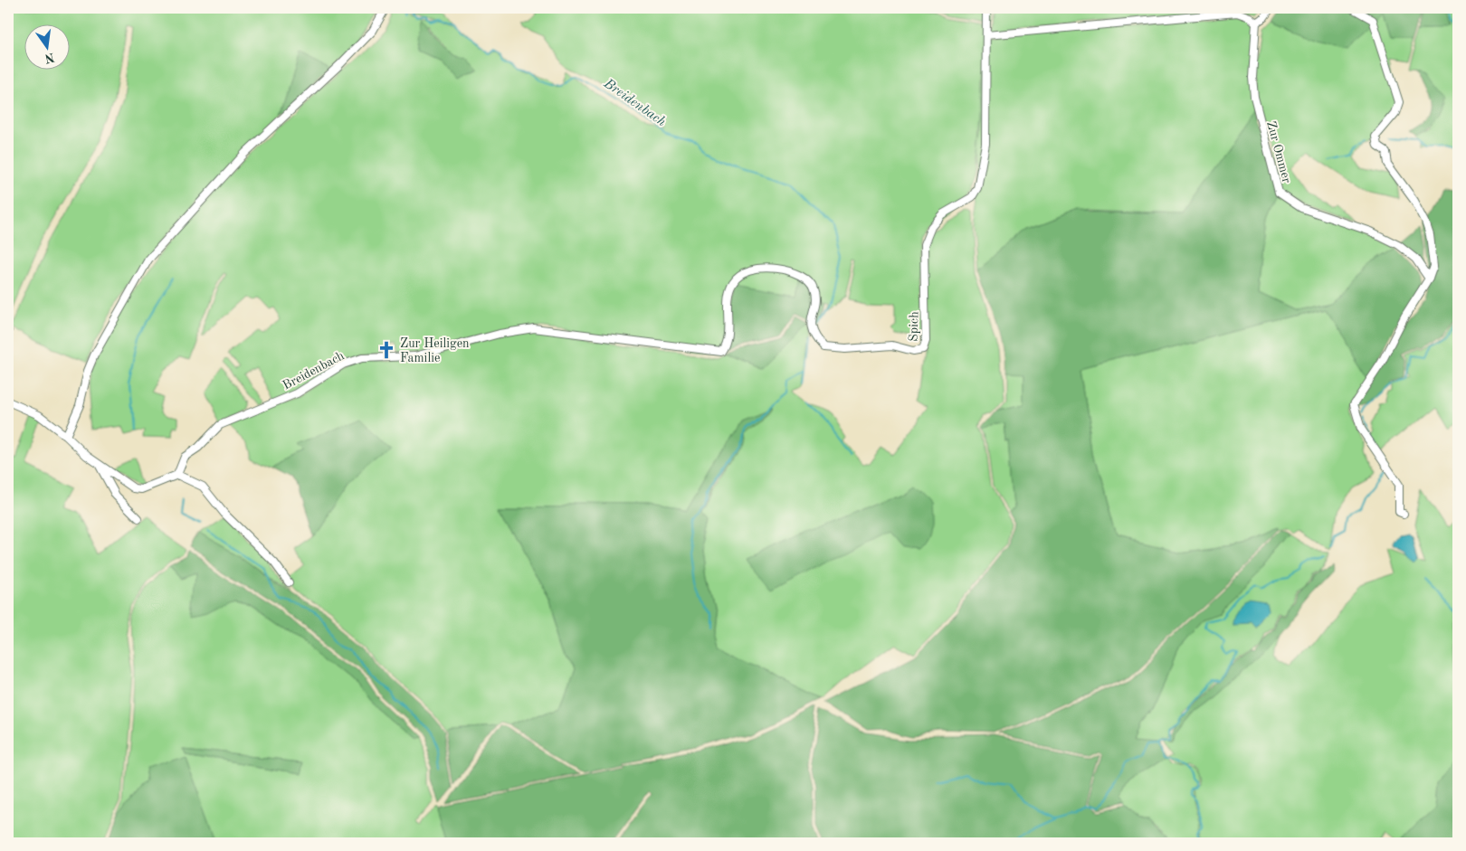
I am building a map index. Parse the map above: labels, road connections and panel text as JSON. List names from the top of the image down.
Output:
{
  "streets": {
    "street": ["Zur Ommer", "Spich", "Breidenbach"]
  },
  "crossings": [
    ["Spich", "Breidenbach"]
  ],
  "water": ["Breidenbach"],
  "places": {
    "church": ["Zur Heiligen Familie"]
  },
  "north": "bottom"
}
